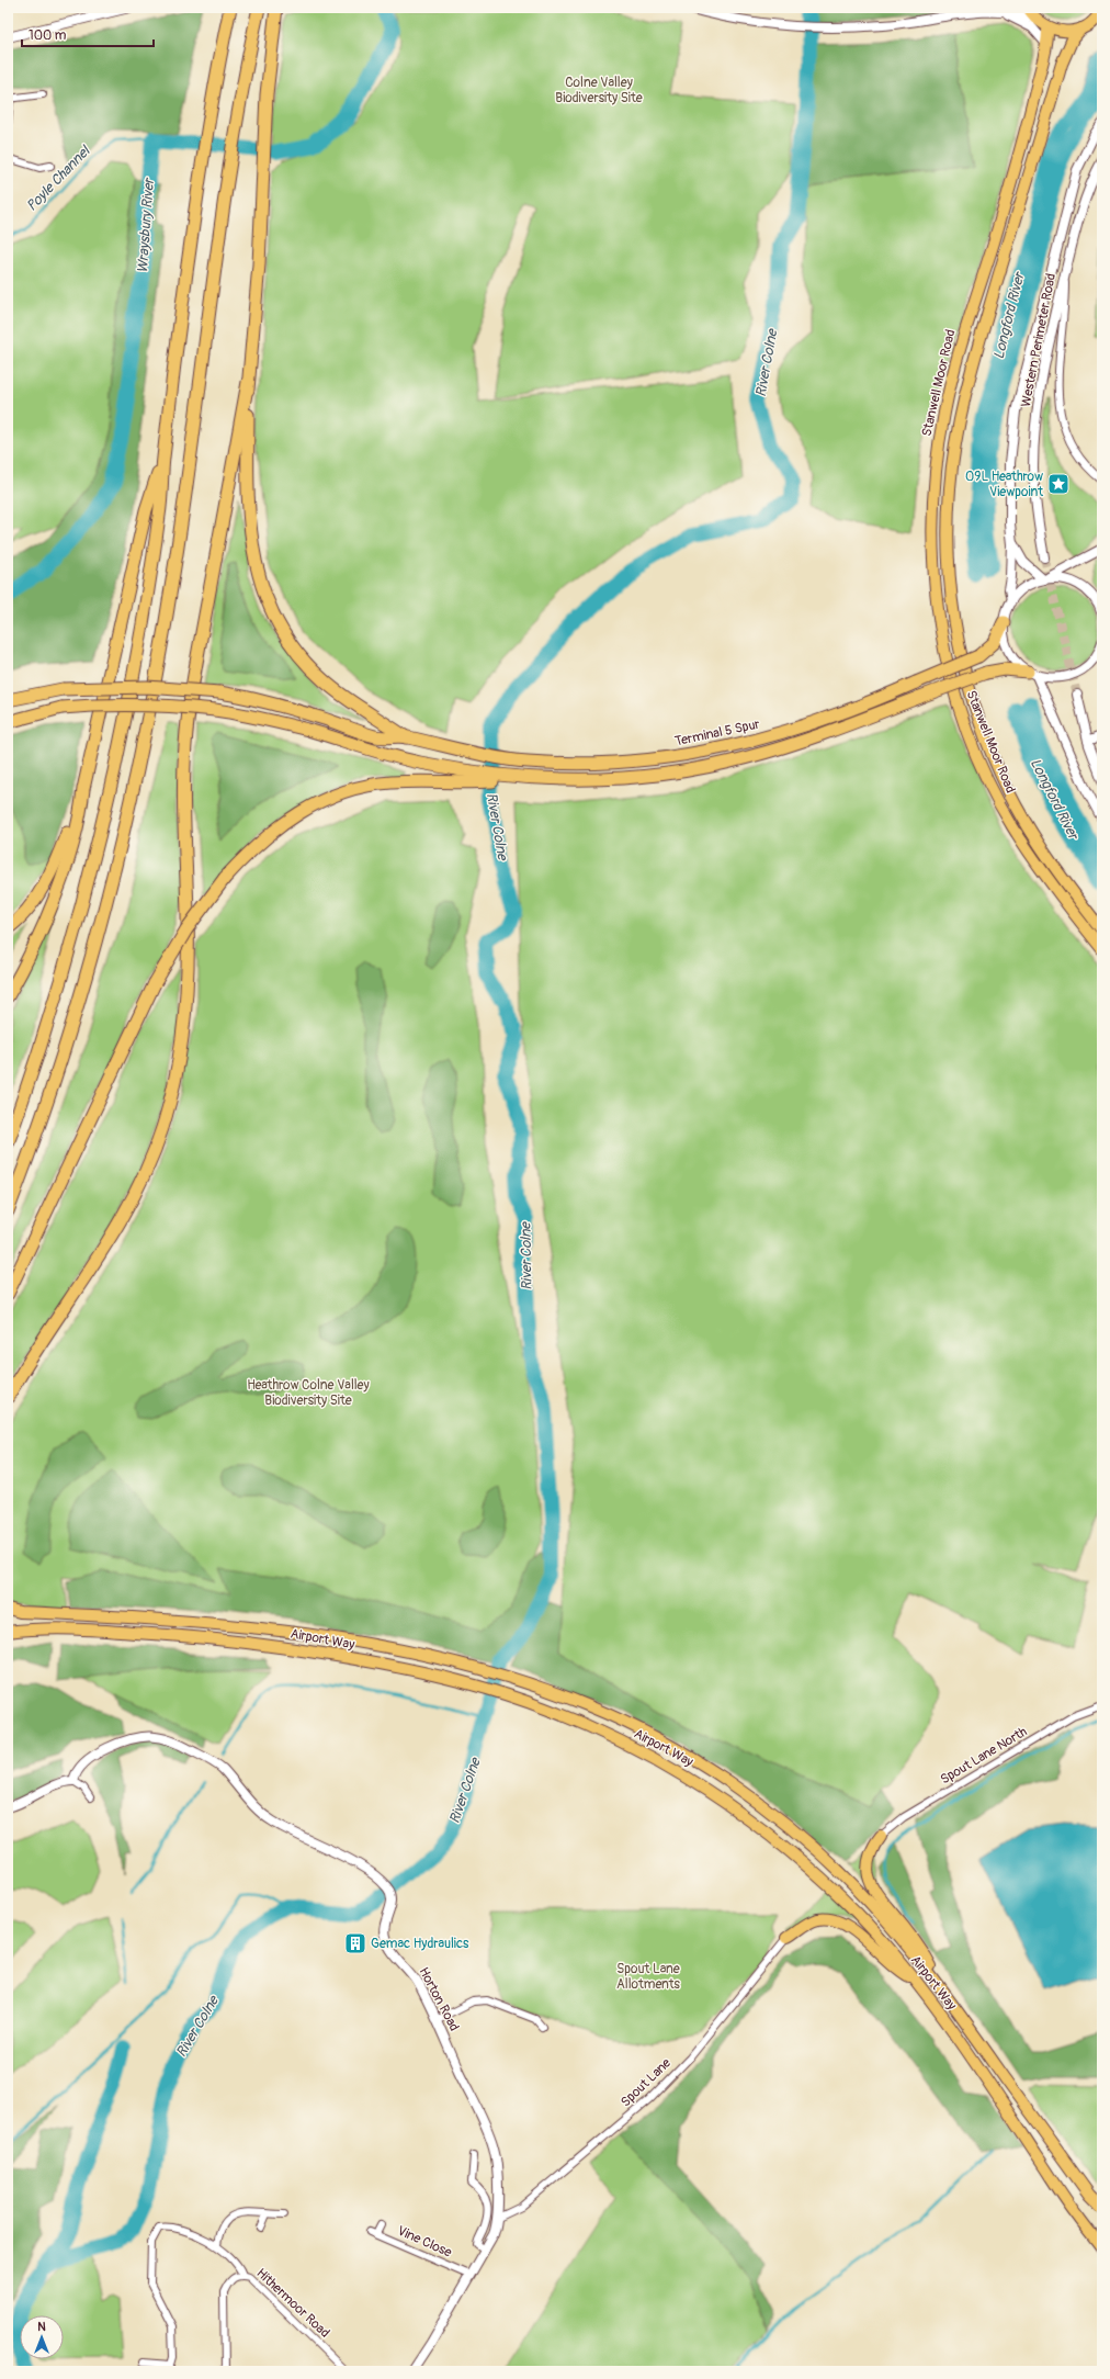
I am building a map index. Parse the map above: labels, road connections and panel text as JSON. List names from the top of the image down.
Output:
{
  "streets": {
    "highway": ["Terminal 5 Spur"],
    "main road": ["Stanwell Moor Road", "Airport Way"],
    "street": [
      "Western Perimeter Road",
      "Spout Lane North",
      "Horton Road",
      "Spout Lane",
      "Vine Close",
      "Hithermoor Road"
    ]
  },
  "crossings": [
    ["Horton Road", "Spout Lane"],
    ["Horton Road", "Vine Close"]
  ],
  "water": [
    "Poyle Channel",
    "Wraysbury River",
    "Longford River",
    "River Colne"
  ],
  "parks": ["Colne Valley Biodiversity Site", "Heathrow Colne Valley Biodiversity Site", "Spout Lane Allotments"],
  "places": {
    "place": ["09L Heathrow Viewpoint"],
    "building": ["Gemac Hydraulics"]
  },
  "scale_bar": "100 m",
  "north": "top"
}
